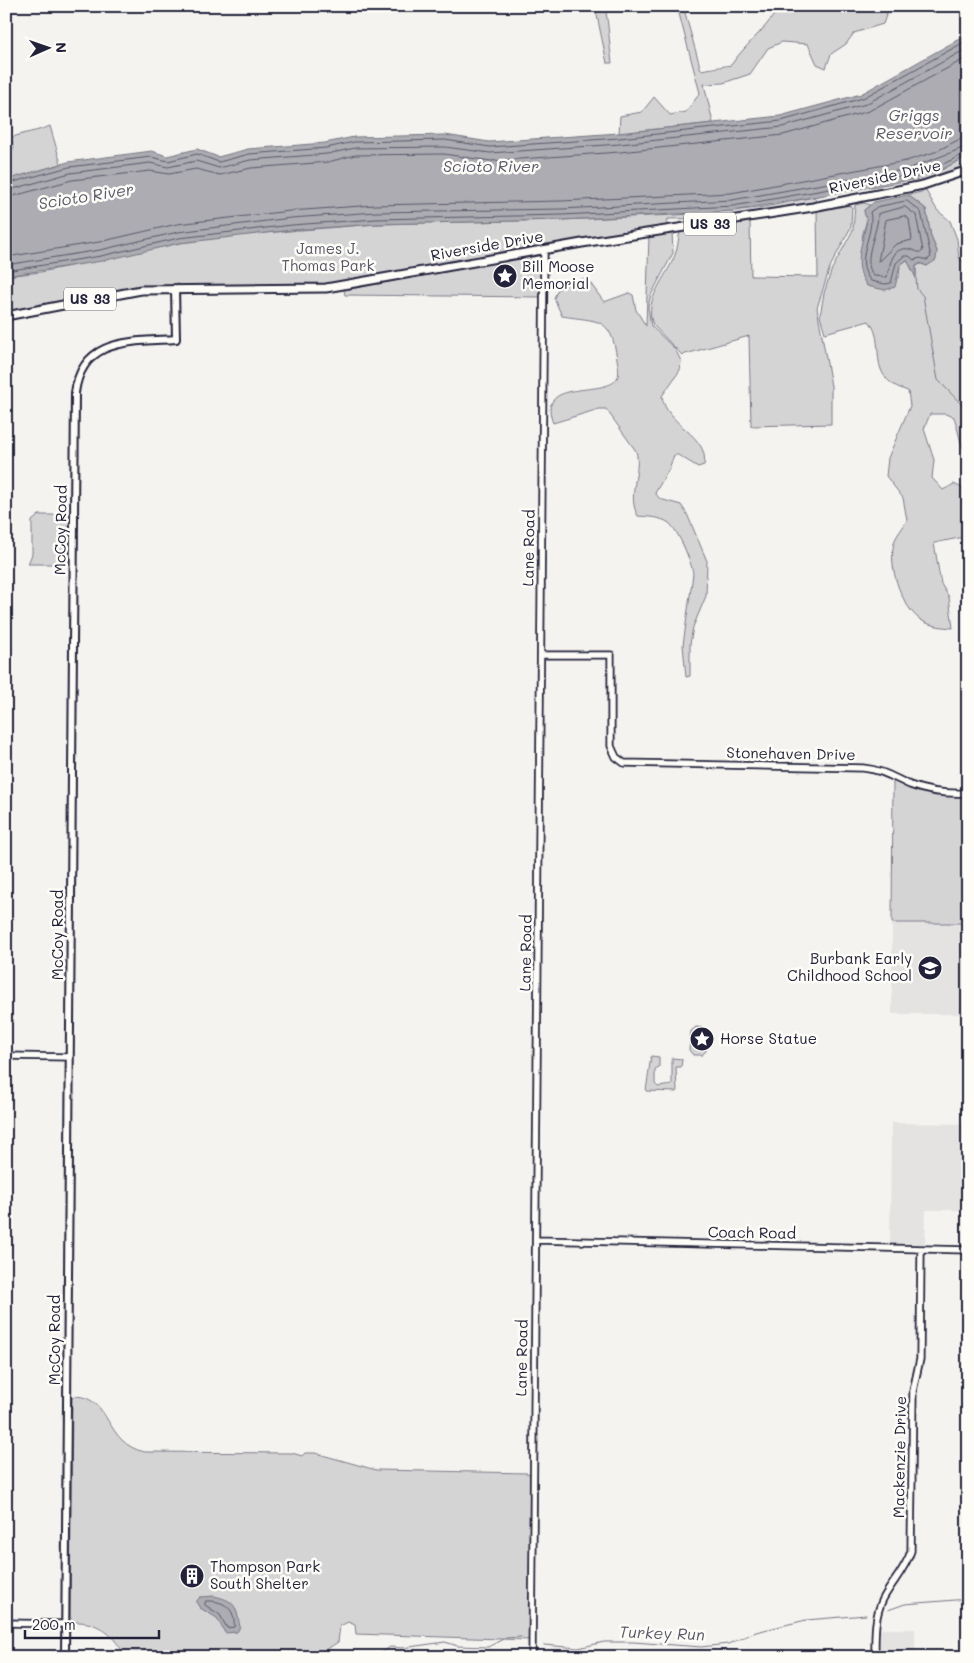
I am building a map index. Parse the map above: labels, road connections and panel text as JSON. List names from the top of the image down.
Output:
{
  "streets": {
    "main road": ["Riverside Drive", "US 33", "McCoy Road"],
    "street": [
      "Lane Road",
      "Stonehaven Drive",
      "Coach Road",
      "Mackenzie Drive"
    ]
  },
  "crossings": [
    ["Riverside Drive", "McCoy Road"],
    ["Riverside Drive", "Lane Road"],
    ["Lane Road", "Stonehaven Drive"],
    ["Lane Road", "Coach Road"],
    ["Coach Road", "Mackenzie Drive"]
  ],
  "water": ["Griggs Reservoir", "Scioto River", "Turkey Run"],
  "parks": ["James J. Thomas Park"],
  "places": {
    "place": ["Bill Moose Memorial", "Horse Statue"],
    "school or university": ["Burbank Early Childhood School"],
    "building": ["Thompson Park South Shelter"]
  },
  "scale_bar": "200 m",
  "north": "right"
}
